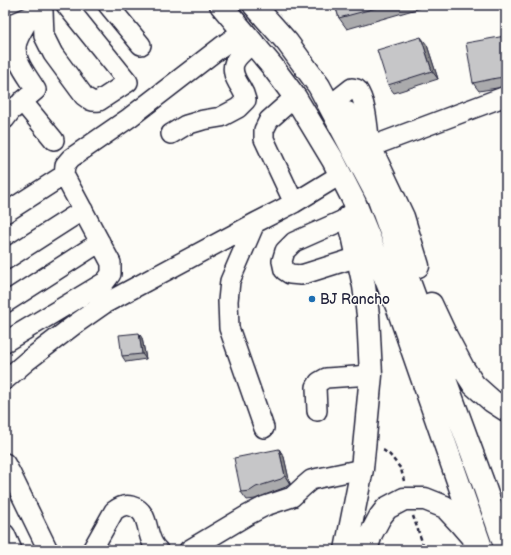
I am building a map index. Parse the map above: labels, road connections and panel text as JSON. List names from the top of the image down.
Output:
{
  "places": ["BJ Rancho"]
}
